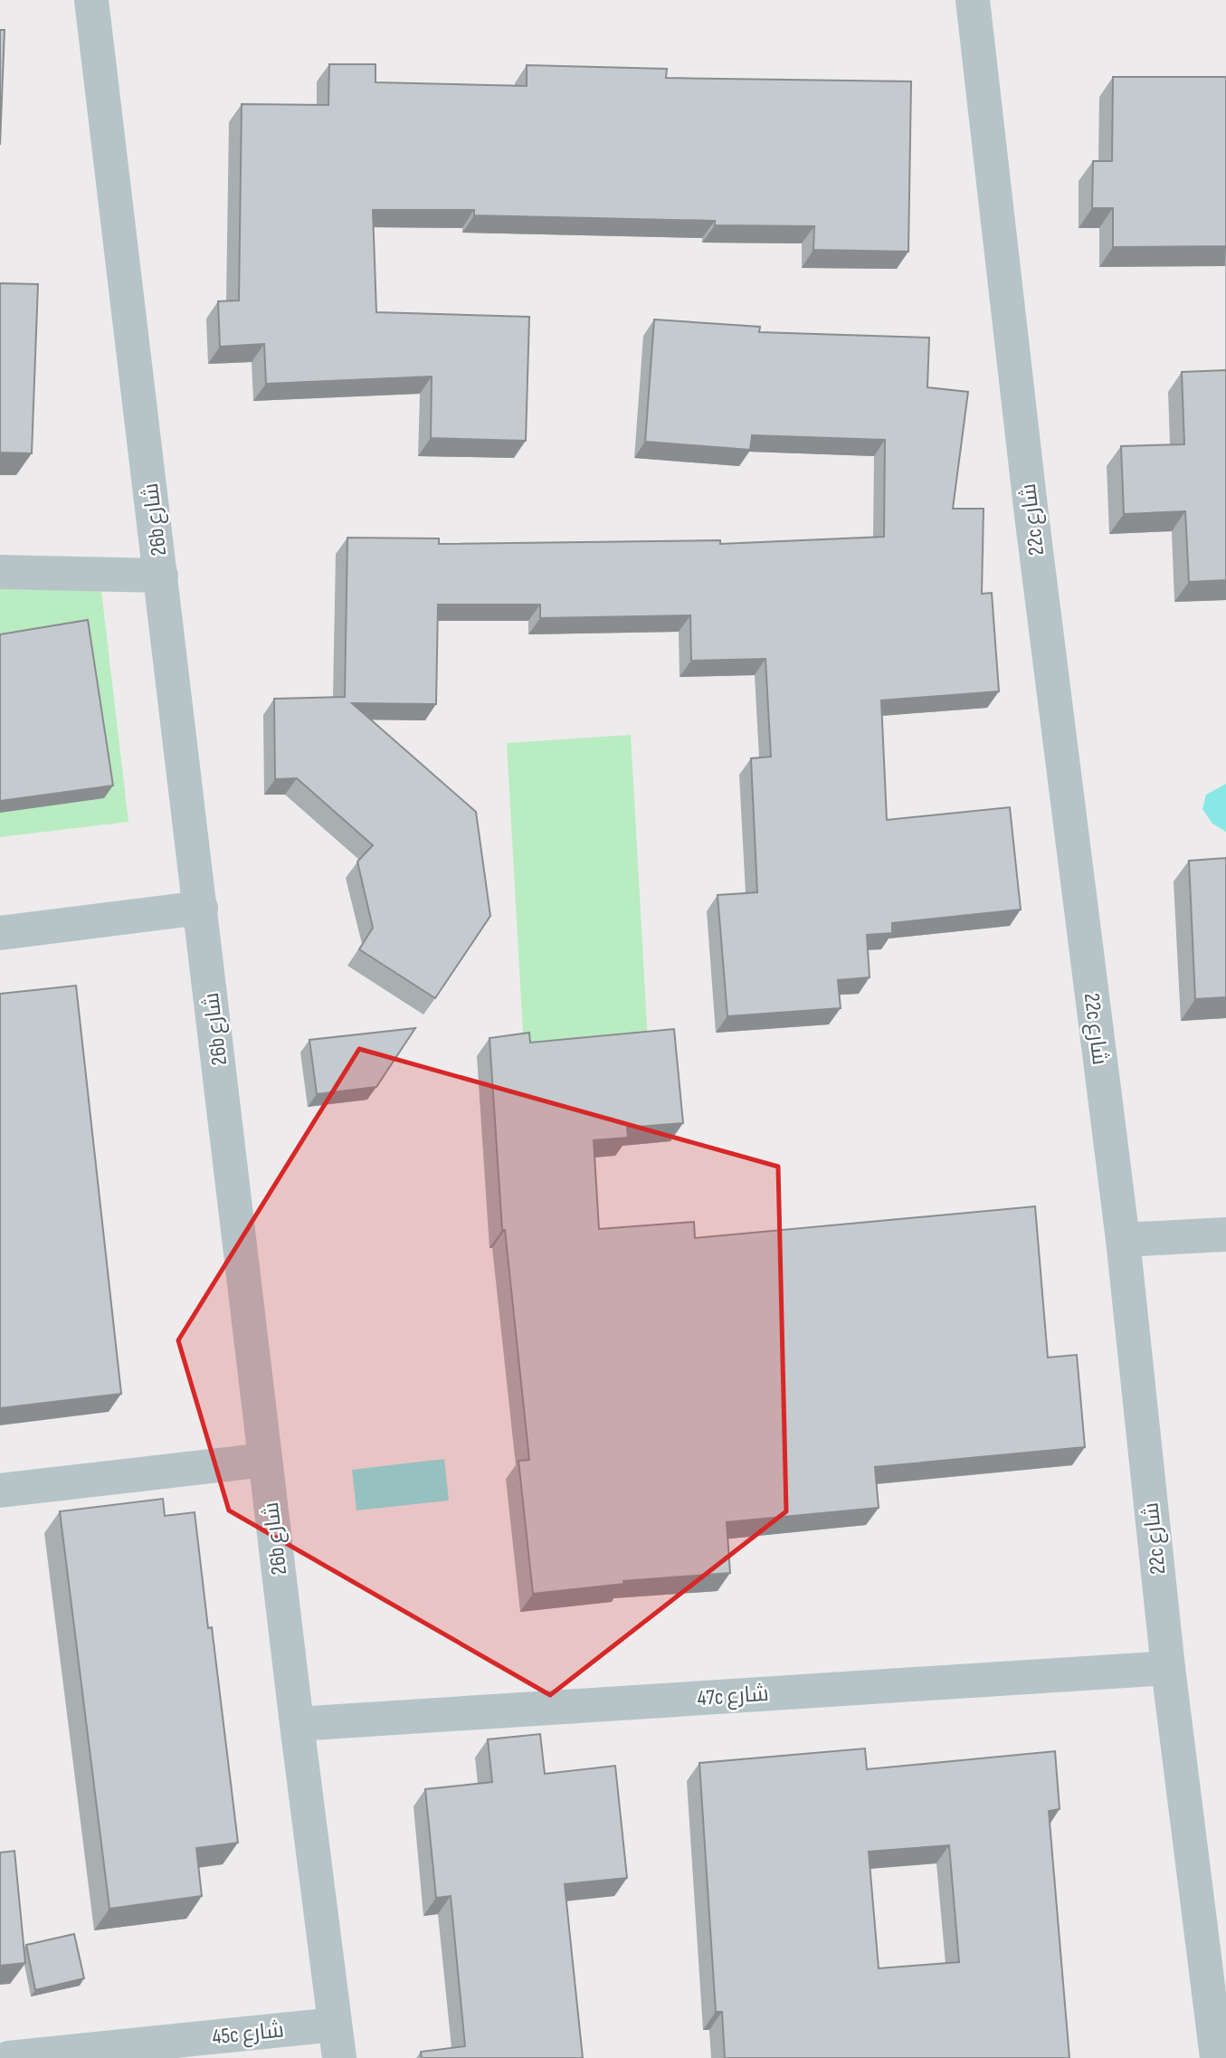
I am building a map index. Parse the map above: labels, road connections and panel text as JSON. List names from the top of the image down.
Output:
{
  "streets": {
    "street": [
      "26b شارع",
      "22c شارع",
      "47c شارع",
      "45c شارع"
    ]
  },
  "crossings": [
    ["26b شارع", "47c شارع"],
    ["26b شارع", "45c شارع"],
    ["22c شارع", "47c شارع"]
  ]
}
